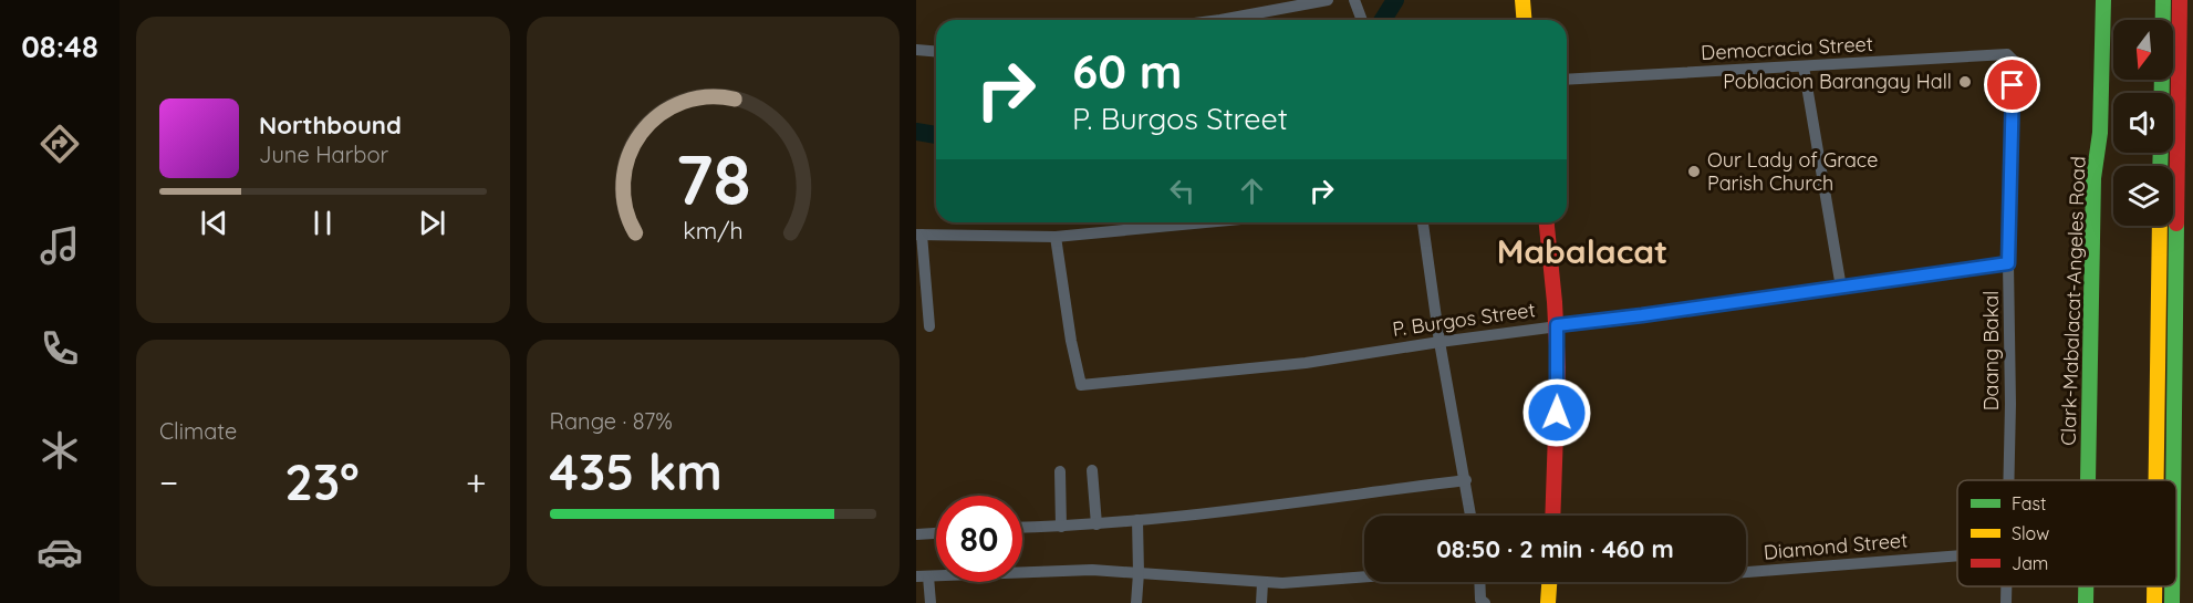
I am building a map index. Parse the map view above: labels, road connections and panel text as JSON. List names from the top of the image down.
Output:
{
  "streets": {
    "main road": ["Clark-Mabalacat-Angeles Road"],
    "street": [
      "Democracia Street",
      "P. Burgos Street",
      "Daang Bakal",
      "Diamond Street"
    ]
  },
  "crossings": [
    ["Democracia Street", "Daang Bakal"],
    ["P. Burgos Street", "Daang Bakal"]
  ],
  "districts": ["Mabalacat"],
  "places": ["Poblacion Barangay Hall", "Our Lady of Grace Parish Church"],
  "legend": ["Fast", "Slow", "Jam"],
  "north": "bottom",
  "page": {
    "tabs": "08:48",
    "turn": ["60 m", "P. Burgos Street"],
    "song": ["Northbound", "June Harbor"],
    "tile": [
      "Climate",
      ["Range · 87%", "435 km"]
    ],
    "heat": ["−", "23°", "+"],
    "limit": "80",
    "trip": "08:50 · 2 min · 460 m",
    "gauge": ["78", "km/h"]
  }
}
